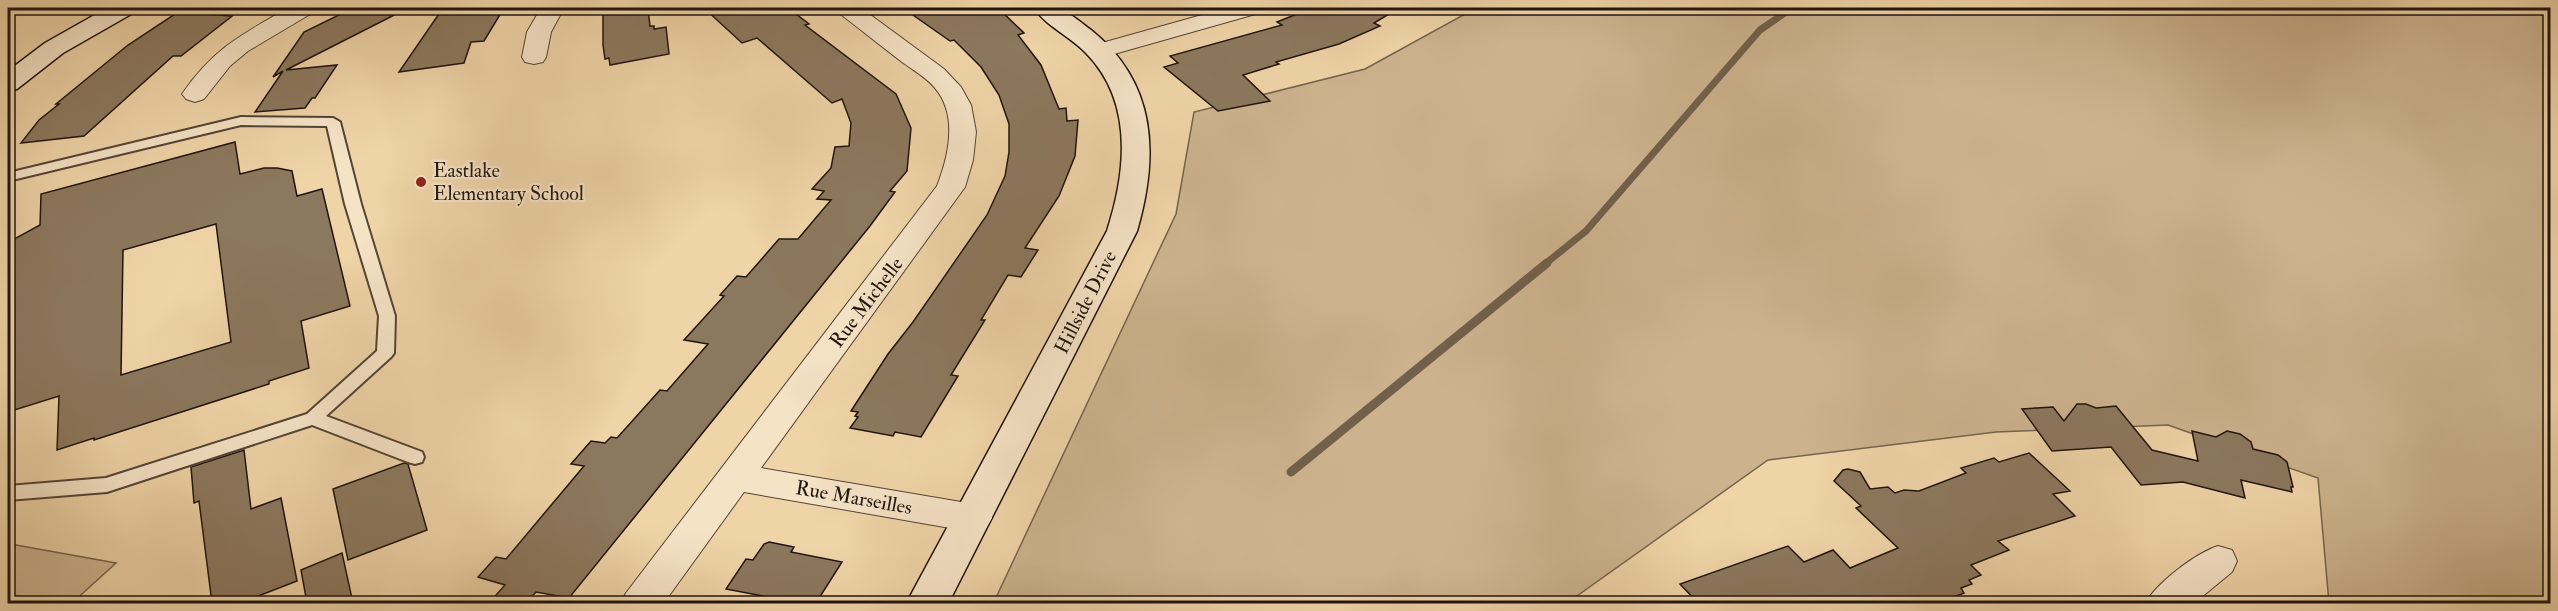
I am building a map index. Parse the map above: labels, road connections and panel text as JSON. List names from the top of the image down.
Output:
{
  "streets": {
    "street": ["Rue Michelle", "Hillside Drive", "Rue Marseilles"]
  },
  "crossings": [
    ["Rue Michelle", "Rue Marseilles"],
    ["Hillside Drive", "Rue Marseilles"]
  ],
  "places": ["Eastlake Elementary School"]
}
